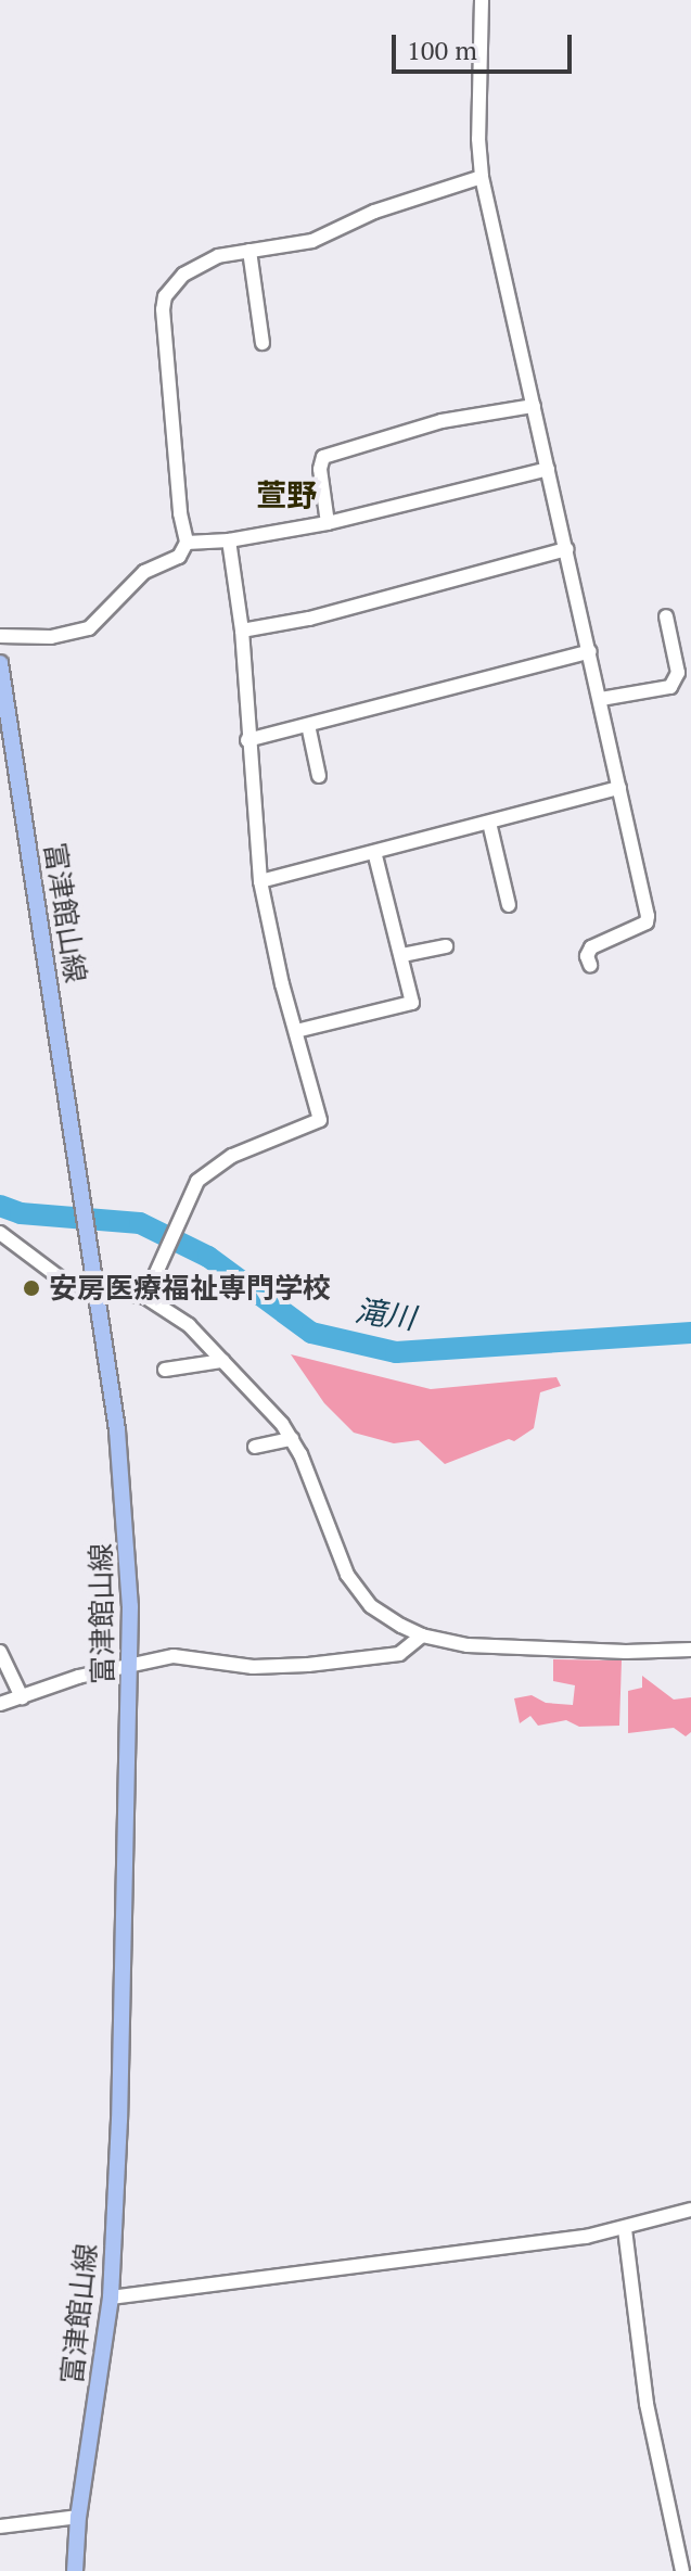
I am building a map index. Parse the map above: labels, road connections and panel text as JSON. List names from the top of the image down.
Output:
{
  "streets": {
    "main road": ["富津館山線"]
  },
  "districts": ["萱野"],
  "water": ["滝川"],
  "places": ["安房医療福祉専門学校"],
  "scale_bar": "100 m"
}
